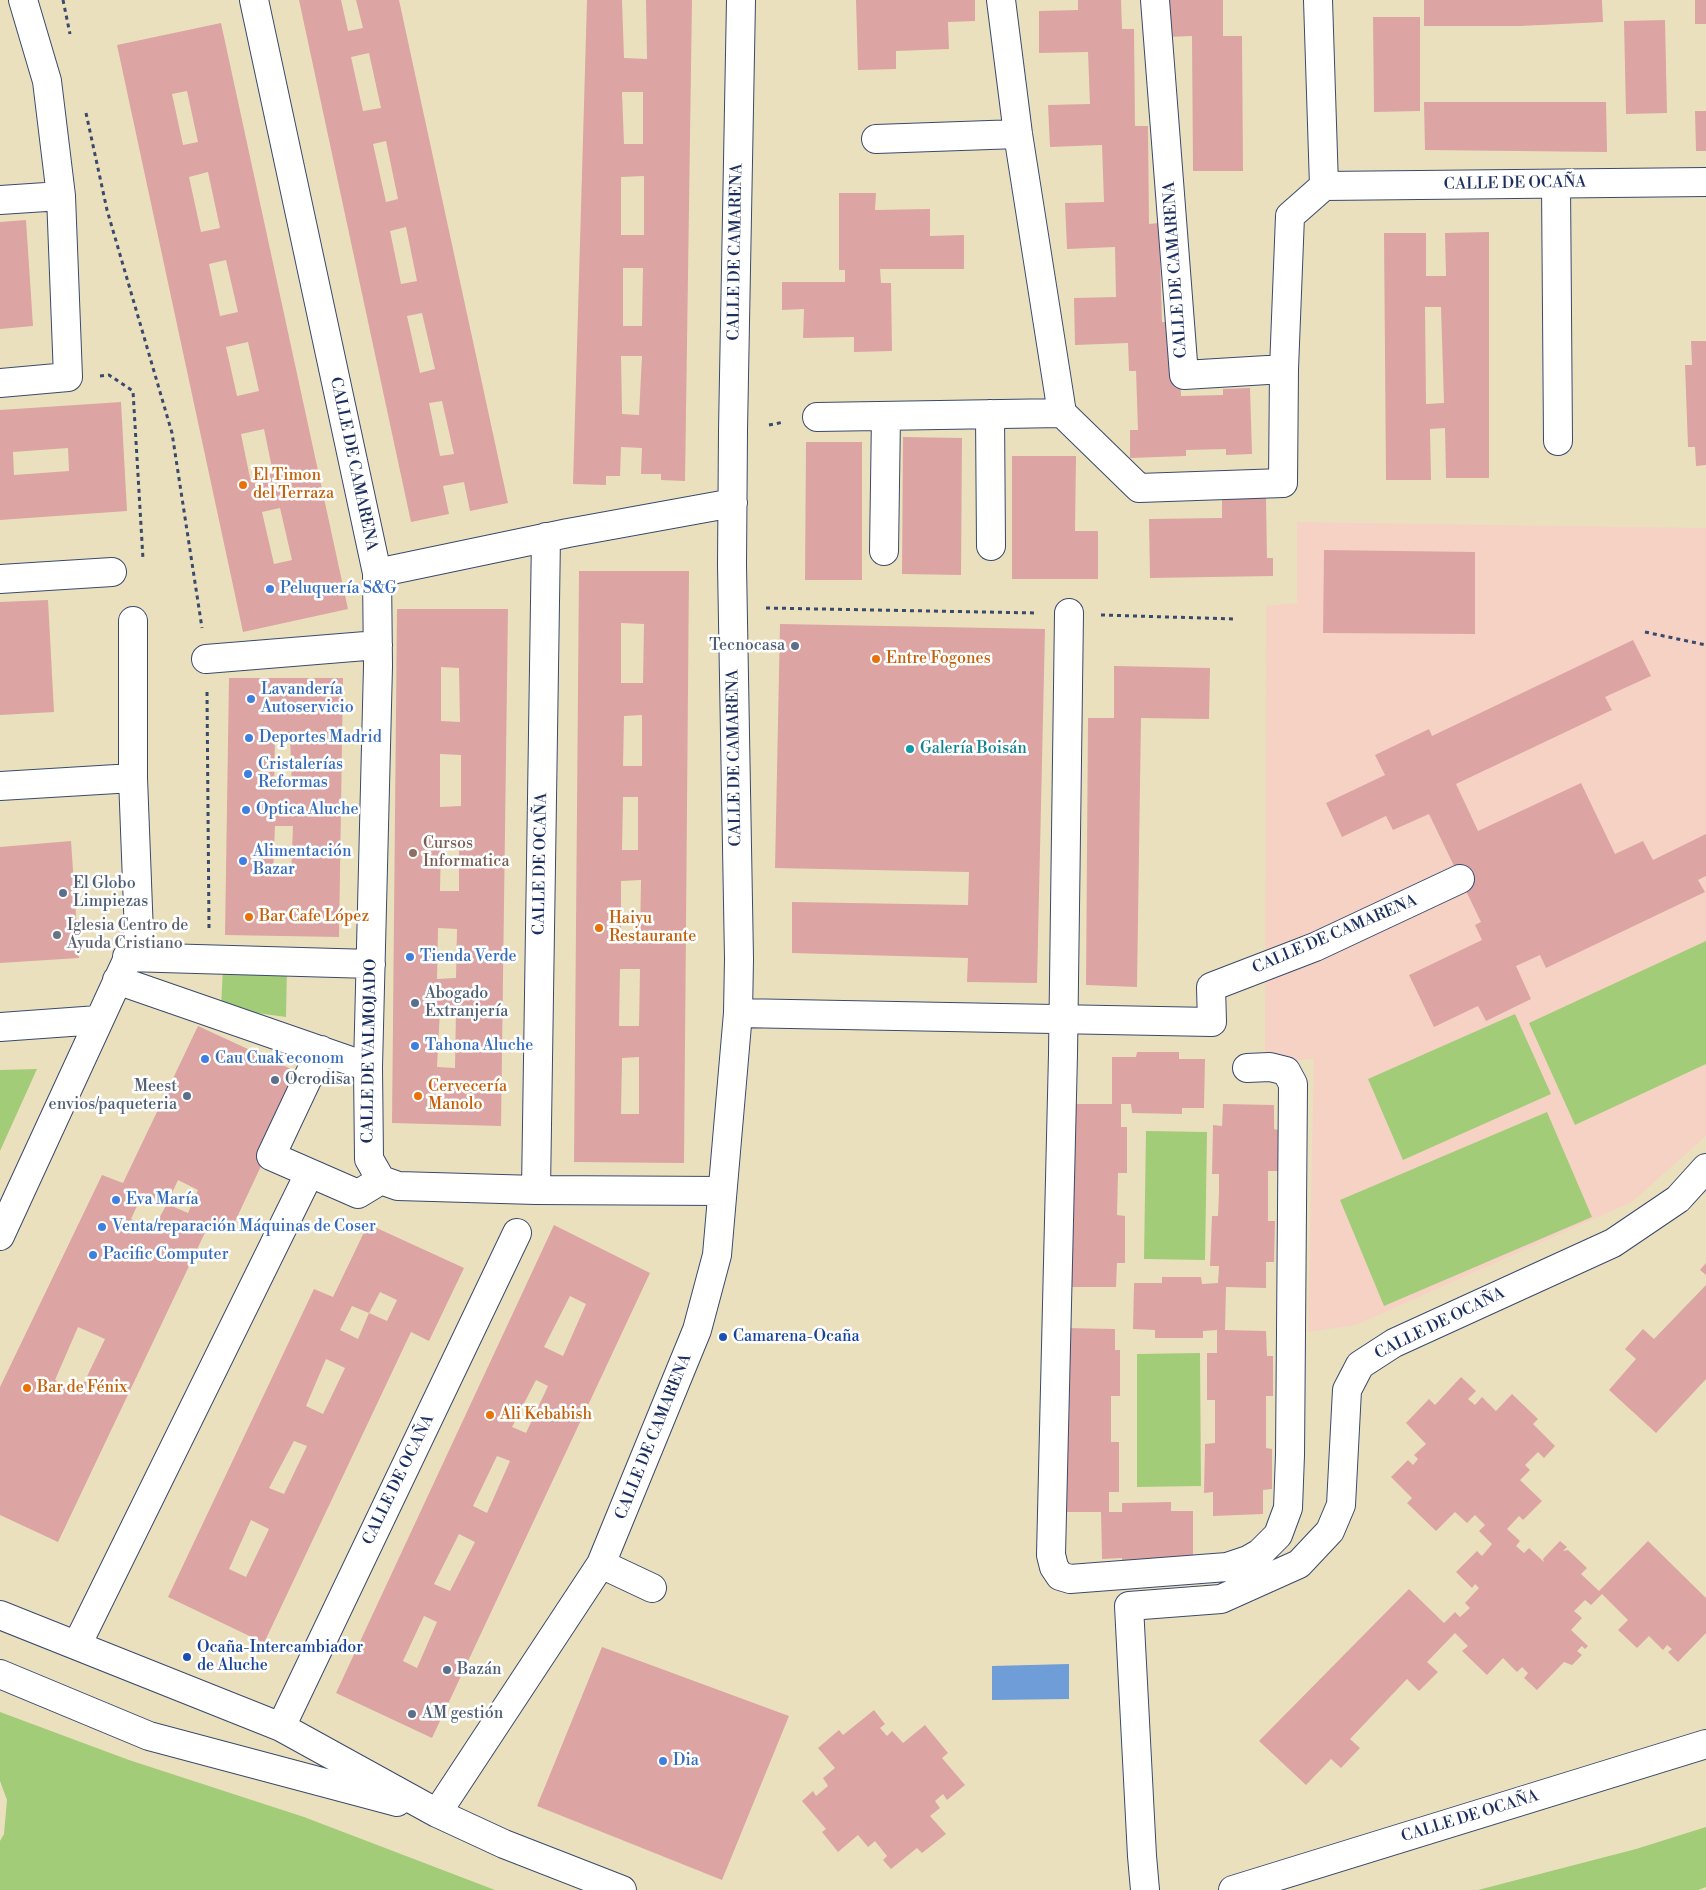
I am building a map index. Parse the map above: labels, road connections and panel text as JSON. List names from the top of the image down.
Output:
{
  "streets": {
    "street": ["CALLE DE OCAÑA", "CALLE DE CAMARENA", "CALLE DE VALMOJADO"]
  },
  "crossings": [
    ["CALLE DE OCAÑA", "CALLE DE CAMARENA"]
  ],
  "places": [
    "El Timon del Terraza",
    "Peluquería S&G",
    "Tecnocasa",
    "Entre Fogones",
    "Lavandería Autoservicio",
    "Deportes Madrid",
    "Galería Boisán",
    "Cristalerías Reformas",
    "Optica Aluche",
    "Cursos Informatica",
    "Alimentación Bazar",
    "El Globo Limpiezas",
    "Bar Cafe López",
    "Haiyu Restaurante",
    "Iglesia Centro de Ayuda Cristiano",
    "Tienda Verde",
    "Abogado Extranjería",
    "Tahona Aluche",
    "Cau Cuak econom",
    "Ocrodisa",
    "Meest envios/paqueteria",
    "Cervecería Manolo",
    "Eva María",
    "Venta/reparación Máquinas de Coser",
    "Pacific Computer",
    "Camarena-Ocaña",
    "Bar de Fénix",
    "Ali Kebabish",
    "Ocaña-Intercambiador de Aluche",
    "Bazán",
    "AM gestión",
    "Dia"
  ]
}
